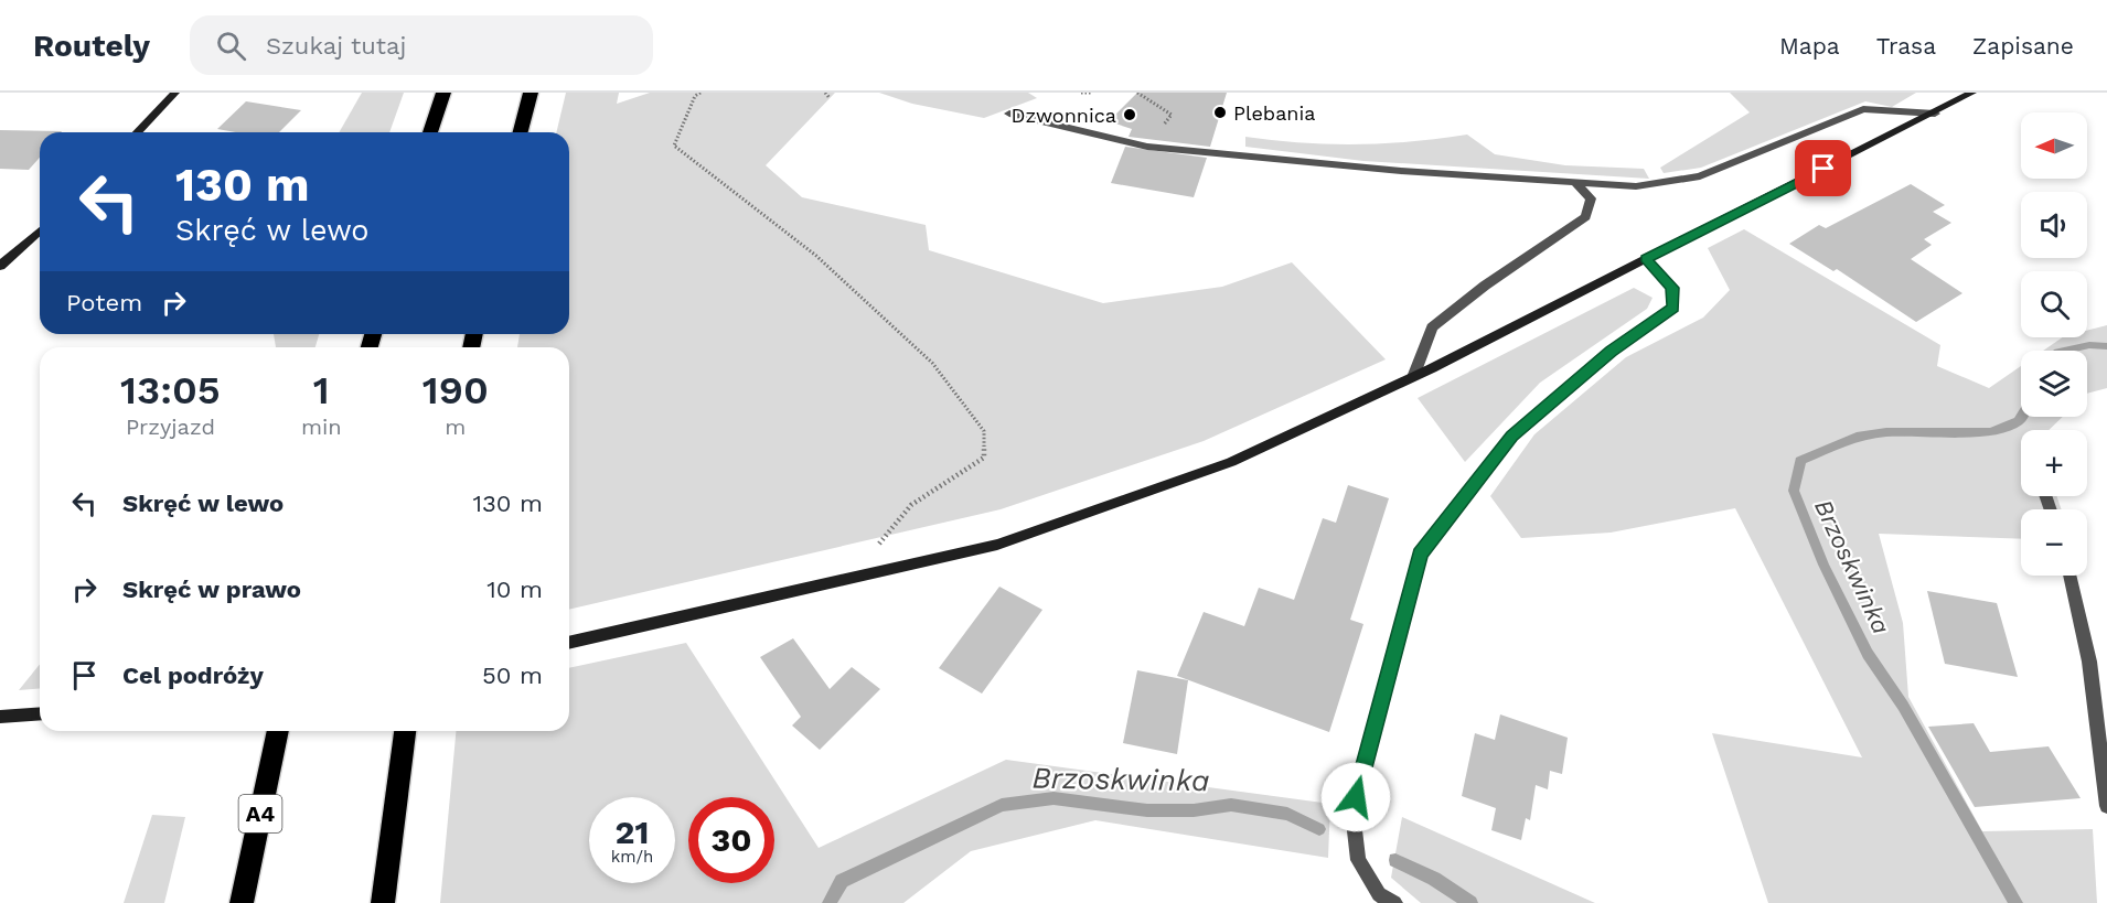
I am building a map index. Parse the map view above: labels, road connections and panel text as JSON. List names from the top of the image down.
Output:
{
  "streets": {
    "highway": ["A4"]
  },
  "water": ["Brzoskwinka"],
  "places": ["Plebania", "Dzwonnica"],
  "north": "left",
  "page": {
    "header": "Routely",
    "search": "Szukaj tutaj",
    "nav": ["Mapa", "Trasa", "Zapisane"],
    "map_buttons": ["+", "−"],
    "turn": ["130 m", "Skręć w lewo"],
    "then": "Potem",
    "eta": [
      "13:05",
      "Przyjazd",
      "1",
      "min",
      "190",
      "m"
    ],
    "list": [
      {
        "name": "Skręć w lewo",
        "value": "130 m"
      },
      {
        "name": "Skręć w prawo",
        "value": "10 m"
      },
      {
        "name": "Cel podróży",
        "value": "50 m"
      }
    ],
    "speed": "21 km/h",
    "limit": "30"
  }
}
